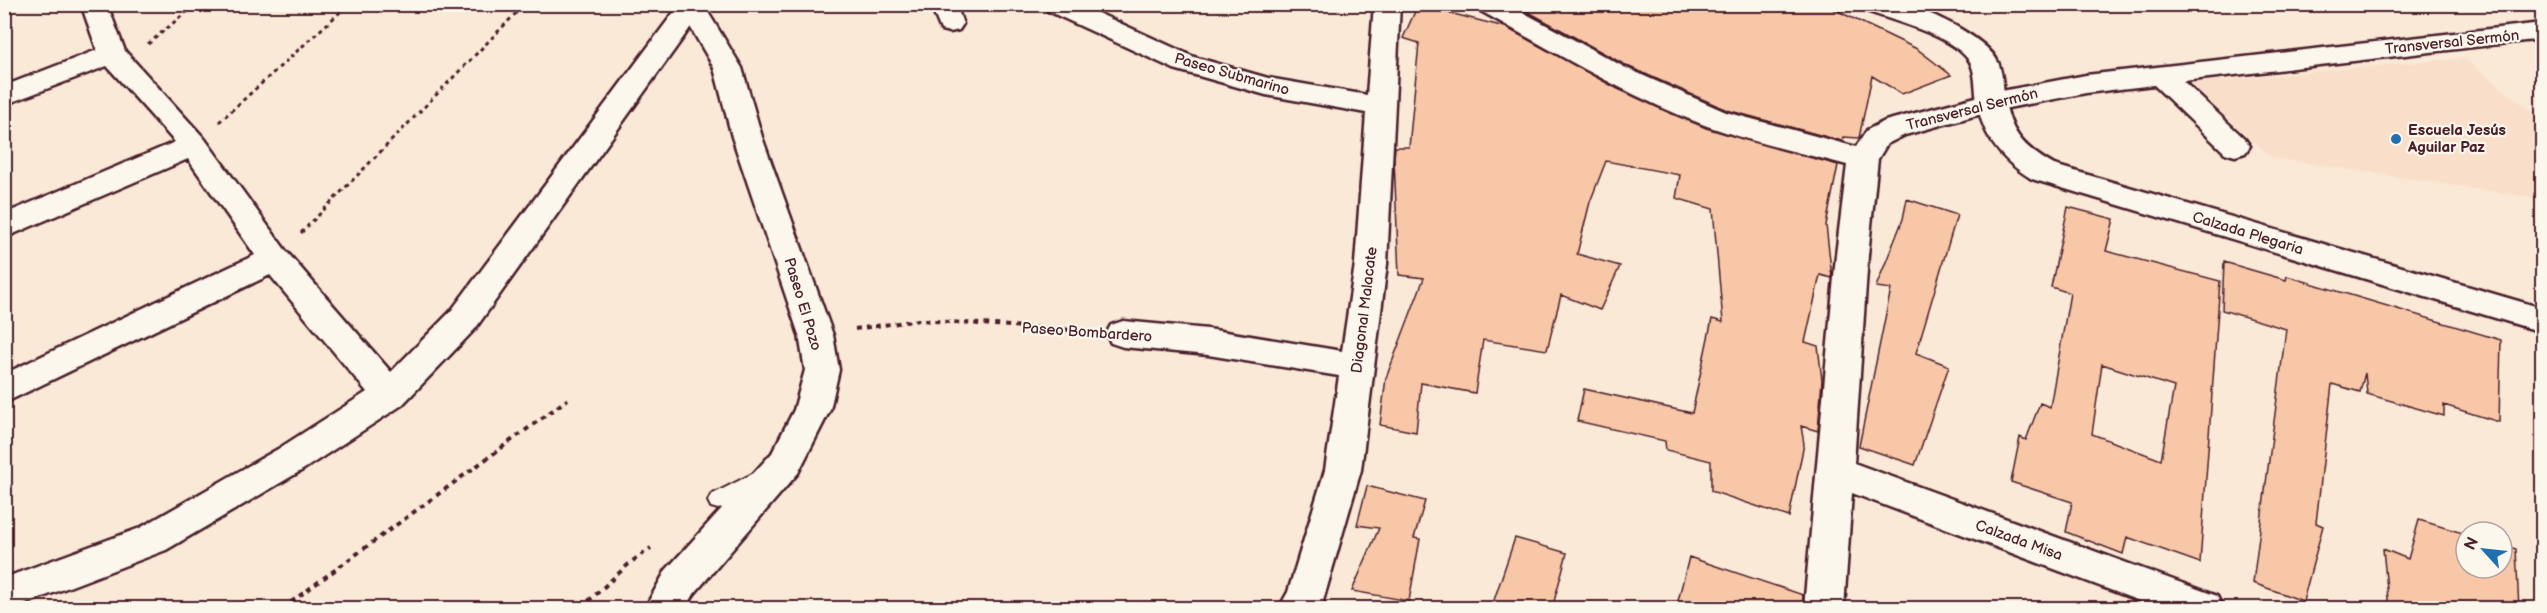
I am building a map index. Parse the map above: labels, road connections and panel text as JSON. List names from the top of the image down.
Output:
{
  "streets": {
    "street": [
      "Transversal Sermón",
      "Paseo Submarino",
      "Calzada Plegaria",
      "Paseo El Pozo",
      "Diagonal Malacate",
      "Paseo Bombardero",
      "Calzada Misa"
    ]
  },
  "crossings": [
    ["Transversal Sermón", "Calzada Plegaria"],
    ["Transversal Sermón", "Calzada Misa"],
    ["Paseo Submarino", "Diagonal Malacate"],
    ["Paseo El Pozo", "Paseo Bombardero"],
    ["Diagonal Malacate", "Paseo Bombardero"]
  ],
  "places": ["Escuela Jesús Aguilar Paz"],
  "north": "top left"
}
